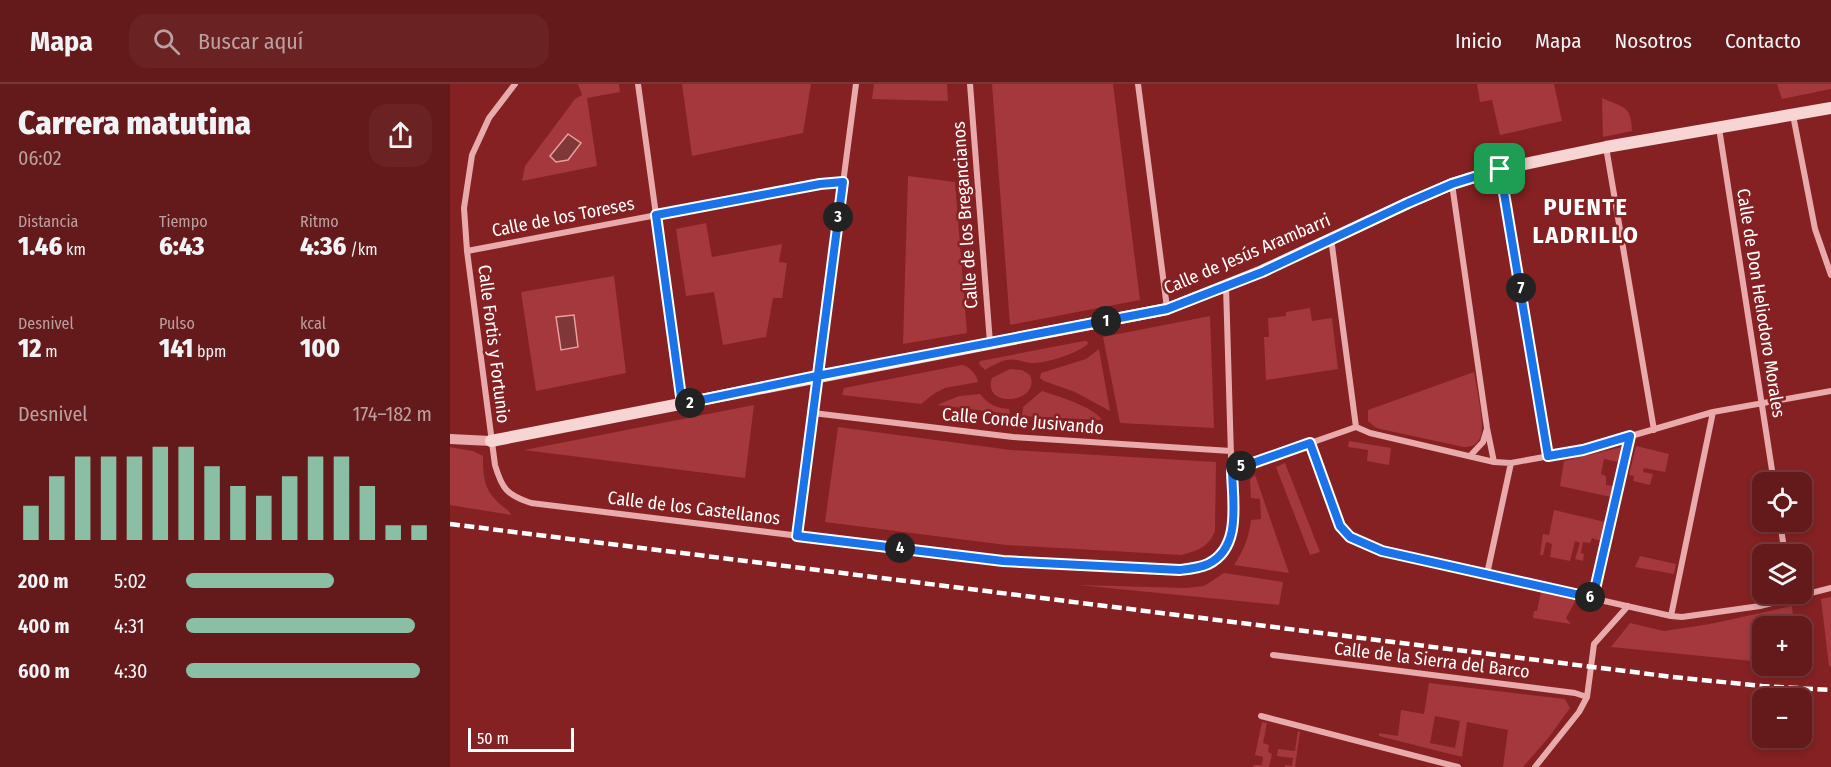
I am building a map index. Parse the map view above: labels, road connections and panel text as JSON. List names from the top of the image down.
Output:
{
  "streets": {
    "main road": ["Calle de Jesús Arambarri"],
    "street": [
      "Calle de los Bregancianos",
      "Calle de los Toreses",
      "Calle de Don Heliodoro Morales",
      "Calle Fortis y Fortunio",
      "Calle Conde Jusivando",
      "Calle de los Castellanos",
      "Calle de la Sierra del Barco"
    ]
  },
  "crossings": [
    ["Calle de los Bregancianos", "Calle de Jesús Arambarri"],
    ["Calle de los Toreses", "Calle Fortis y Fortunio"],
    ["Calle de Jesús Arambarri", "Calle de Don Heliodoro Morales"],
    ["Calle de Jesús Arambarri", "Calle Fortis y Fortunio"],
    ["Calle de Jesús Arambarri", "Calle de los Castellanos"],
    ["Calle Fortis y Fortunio", "Calle de los Castellanos"]
  ],
  "districts": ["PUENTE LADRILLO"],
  "scale_bar": "50 m",
  "page": {
    "header": "Mapa",
    "search": "Buscar aquí",
    "nav": [
      "Inicio",
      "Mapa",
      "Nosotros",
      "Contacto"
    ],
    "heading": ["Carrera matutina", "06:02"],
    "stats": [
      ["Distancia", "1.46 km"],
      ["Tiempo", "6:43"],
      ["Ritmo", "4:36 /km"],
      ["Desnivel", "12 m"],
      ["Pulso", "141 bpm"],
      ["kcal", "100"]
    ],
    "pins": [
      "3",
      "7",
      "1",
      "2",
      "5",
      "4",
      "6"
    ],
    "chart": ["Desnivel", "174–182 m"],
    "map_buttons": ["+", "−"],
    "list": [
      {
        "name": "200 m",
        "note": "5:02"
      },
      {
        "name": "400 m",
        "note": "4:31"
      },
      {
        "name": "600 m",
        "note": "4:30"
      }
    ],
    "scale": "50 m"
  }
}
